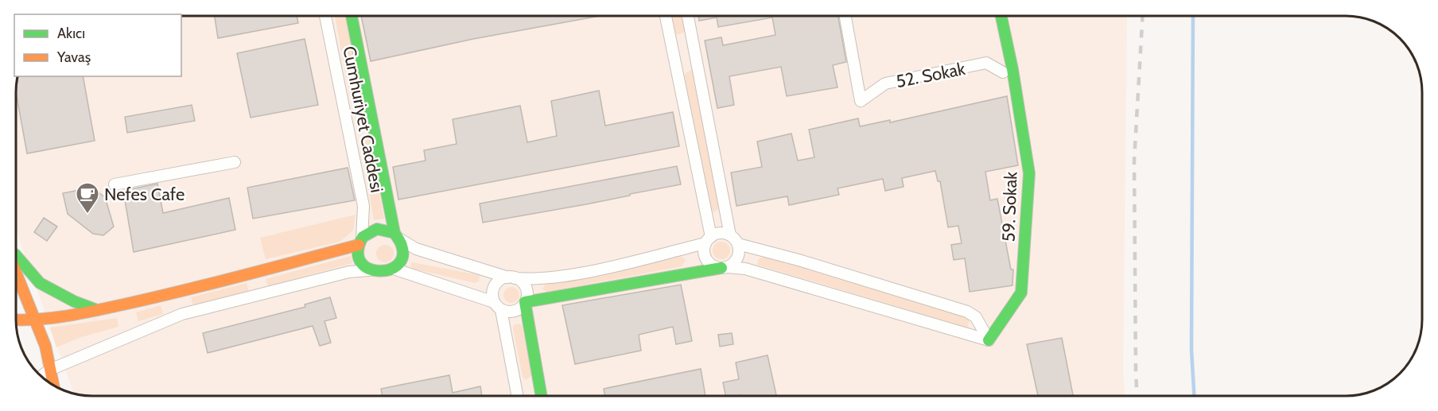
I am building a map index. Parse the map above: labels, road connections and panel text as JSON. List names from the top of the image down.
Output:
{
  "streets": {
    "main road": ["Cumhuriyet Caddesi", "59. Sokak"],
    "street": ["52. Sokak"]
  },
  "places": {
    "cafe": ["Nefes Cafe"]
  },
  "legend": ["Akıcı", "Yavaş"]
}
